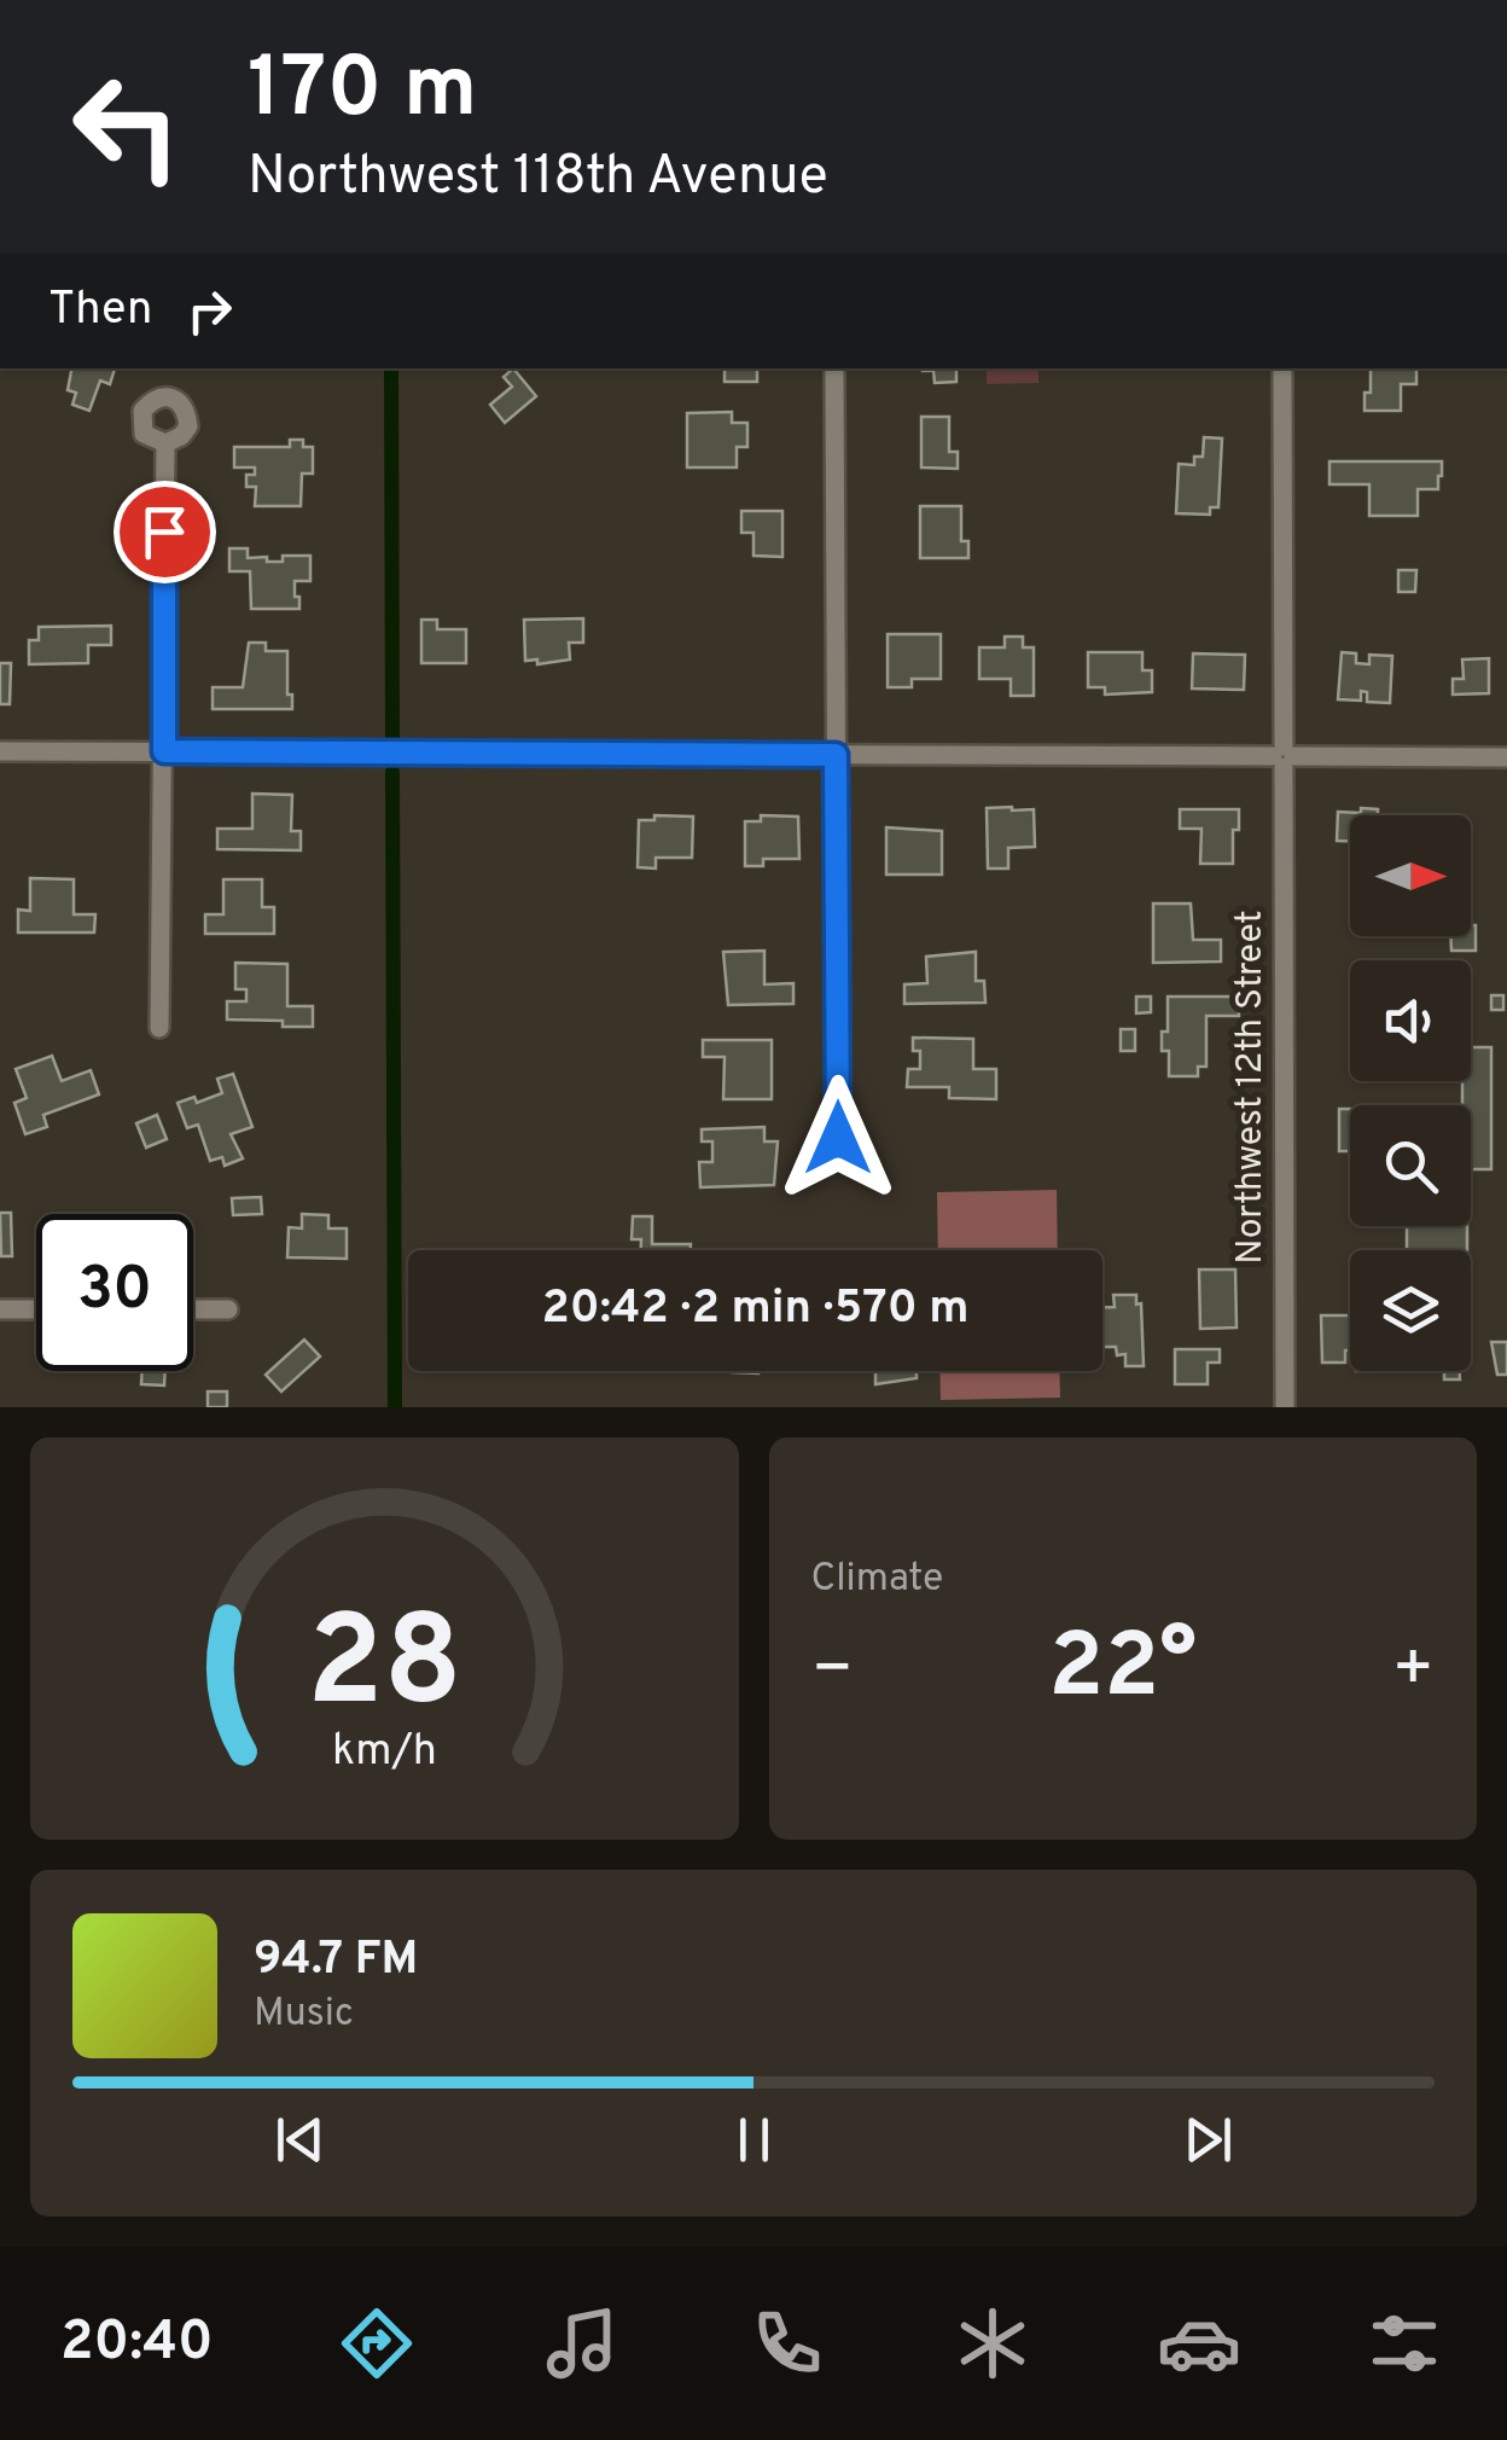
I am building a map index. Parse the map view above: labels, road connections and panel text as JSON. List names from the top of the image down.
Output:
{
  "streets": {
    "street": ["Northwest 12th Street"]
  },
  "north": "right",
  "page": {
    "turn": ["170 m", "Northwest 118th Avenue"],
    "then": "Then",
    "limit": "30",
    "trip": "20:42 · 2 min · 570 m",
    "tile": "Climate",
    "heat": ["−", "22°", "+"],
    "song": ["94.7 FM", "Music"],
    "tabs": "20:40",
    "gauge": ["28", "km/h"]
  }
}
